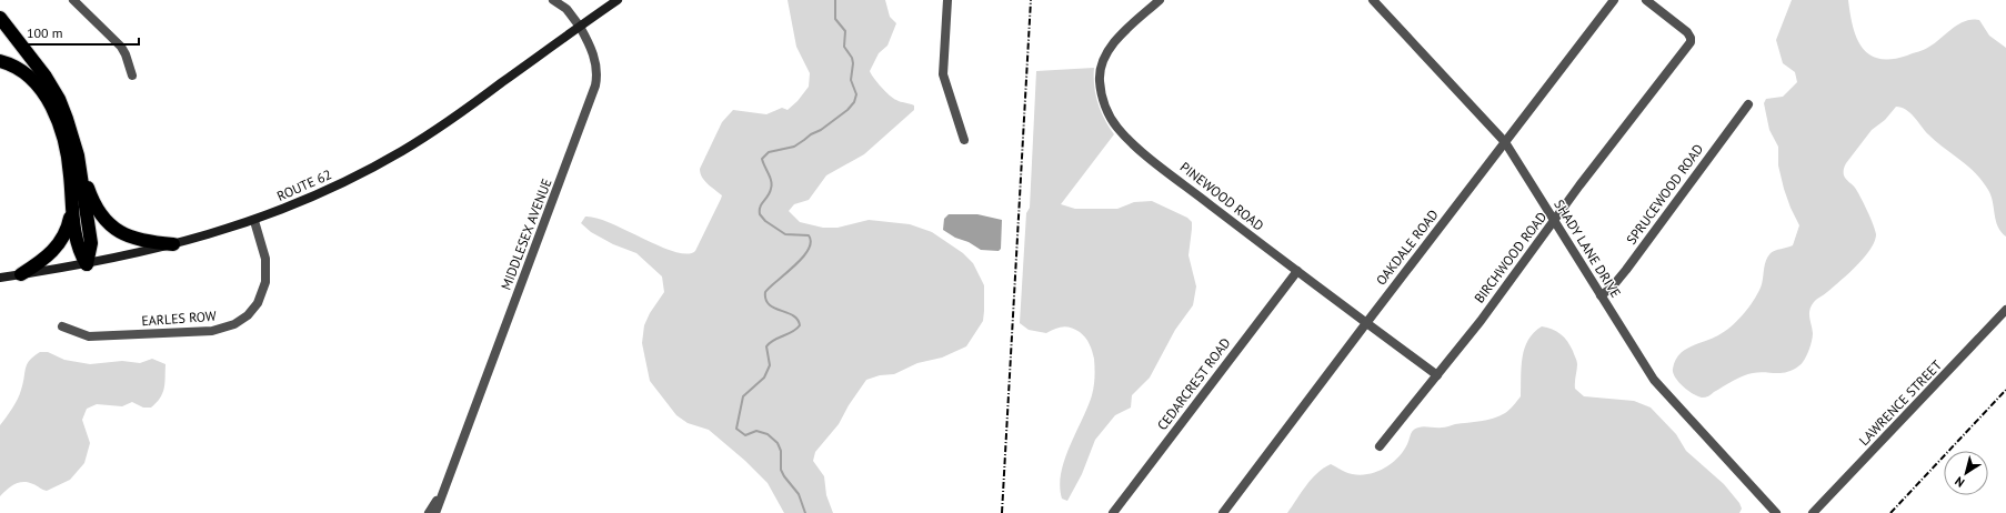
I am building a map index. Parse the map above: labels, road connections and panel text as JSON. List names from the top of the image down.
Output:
{
  "streets": {
    "main road": ["ROUTE 62"],
    "street": [
      "SPRUCEWOOD ROAD",
      "PINEWOOD ROAD",
      "MIDDLESEX AVENUE",
      "OAKDALE ROAD",
      "SHADY LANE DRIVE",
      "BIRCHWOOD ROAD",
      "EARLES ROW",
      "CEDARCREST ROAD",
      "LAWRENCE STREET"
    ]
  },
  "crossings": [
    ["ROUTE 62", "MIDDLESEX AVENUE"],
    ["ROUTE 62", "EARLES ROW"],
    ["SPRUCEWOOD ROAD", "SHADY LANE DRIVE"],
    ["PINEWOOD ROAD", "OAKDALE ROAD"],
    ["PINEWOOD ROAD", "BIRCHWOOD ROAD"],
    ["PINEWOOD ROAD", "CEDARCREST ROAD"],
    ["OAKDALE ROAD", "SHADY LANE DRIVE"],
    ["SHADY LANE DRIVE", "BIRCHWOOD ROAD"]
  ],
  "scale_bar": "100 m",
  "north": "bottom left"
}
